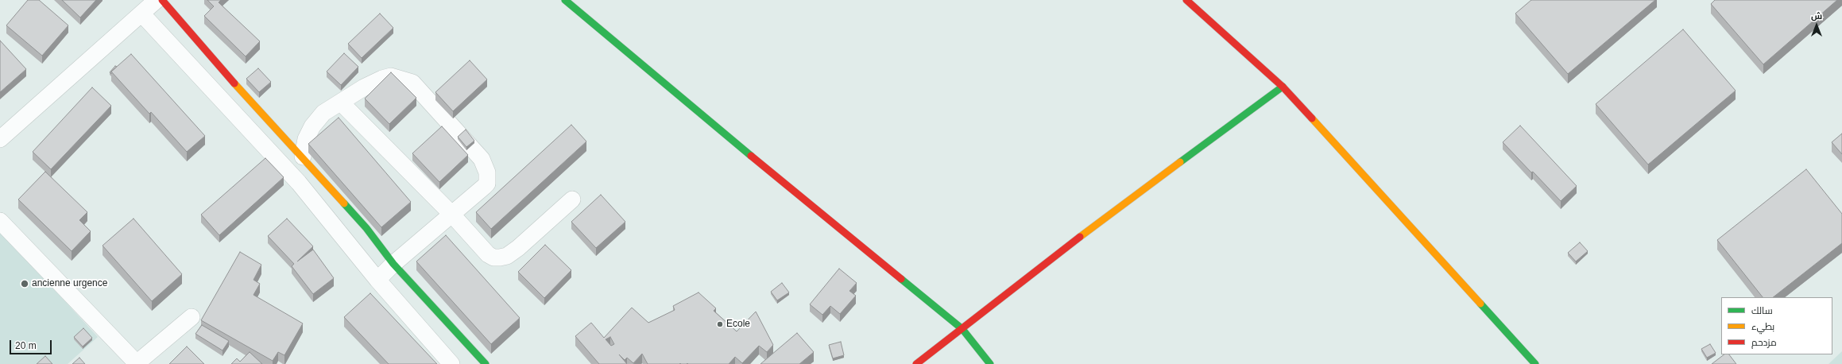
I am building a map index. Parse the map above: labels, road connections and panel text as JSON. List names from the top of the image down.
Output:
{
  "places": ["ancienne urgence", "Ecole"],
  "legend": ["سالك", "بطيء", "مزدحم"],
  "scale_bar": "20 m",
  "north": "top"
}
